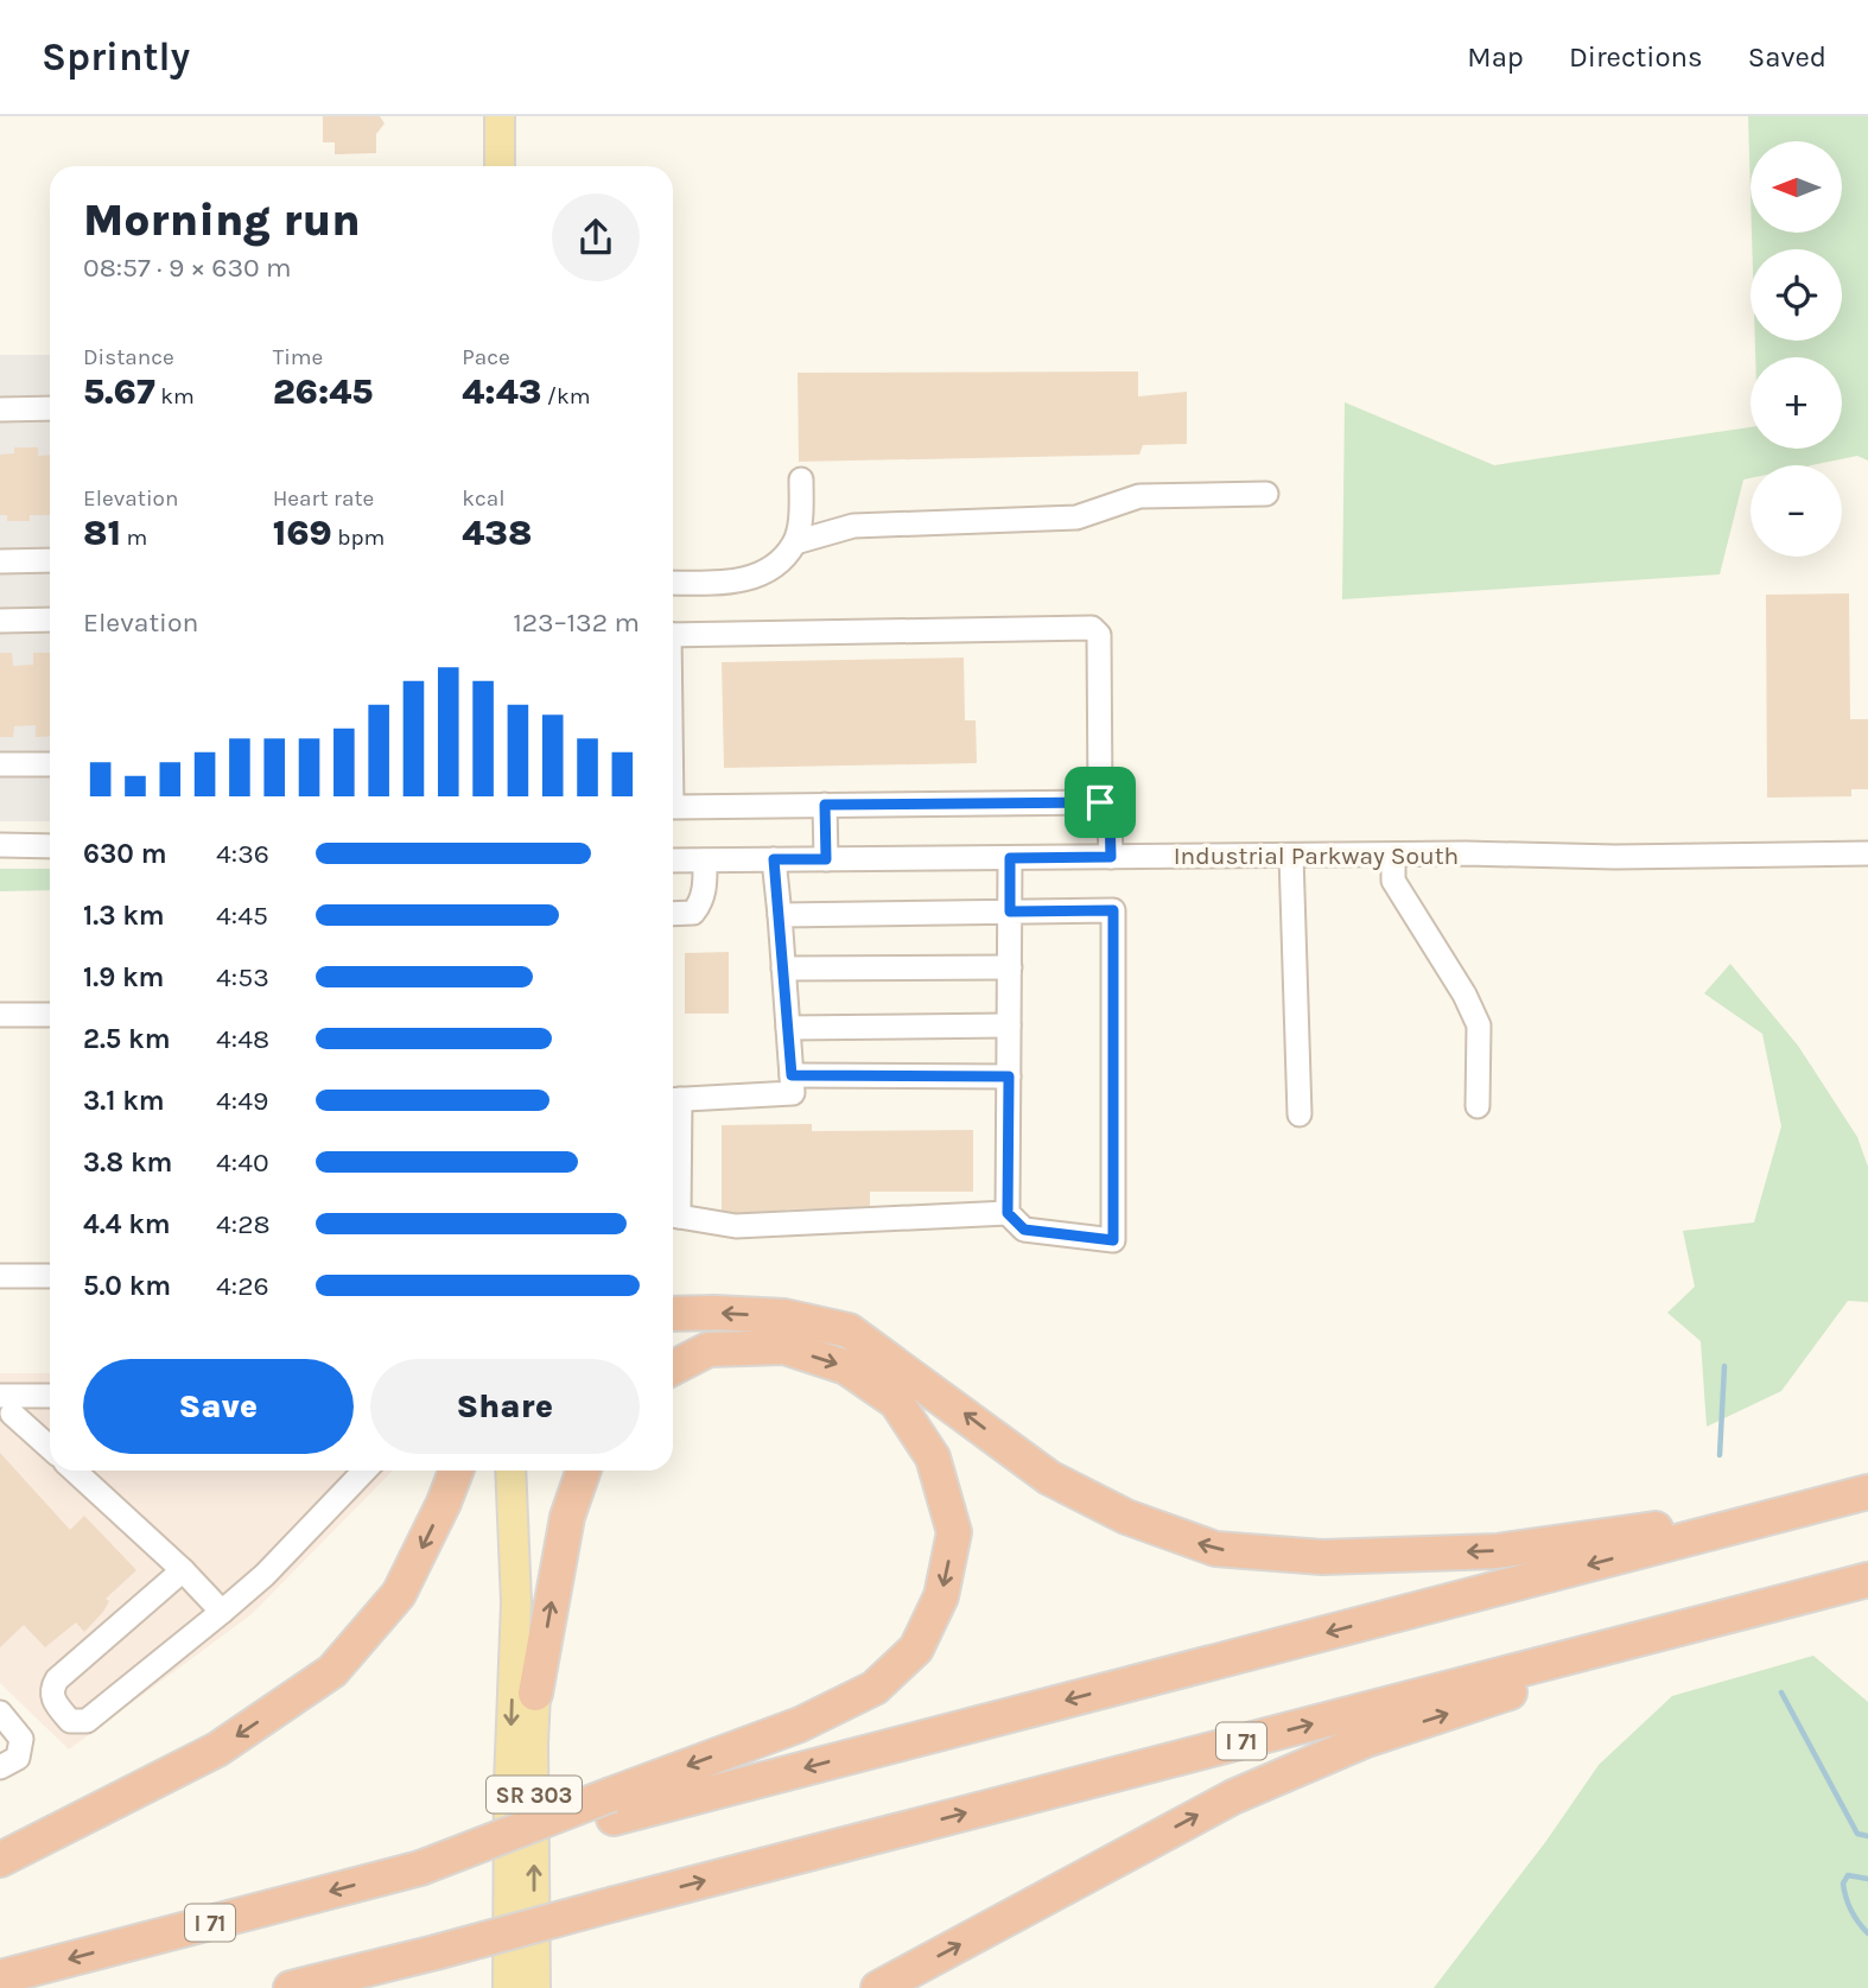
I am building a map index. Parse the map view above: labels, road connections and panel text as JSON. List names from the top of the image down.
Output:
{
  "streets": {
    "highway": ["I 71"],
    "main road": ["SR 303"],
    "street": ["Industrial Parkway South"]
  },
  "north": "left",
  "page": {
    "header": "Sprintly",
    "nav": ["Map", "Directions", "Saved"],
    "map_buttons": ["+", "−"],
    "heading": ["Morning run", "08:57 · 9 × 630 m"],
    "stats": [
      ["Distance", "5.67 km"],
      ["Time", "26:45"],
      ["Pace", "4:43 /km"],
      ["Elevation", "81 m"],
      ["Heart rate", "169 bpm"],
      ["kcal", "438"]
    ],
    "chart": ["Elevation", "123–132 m"],
    "list": [
      {
        "name": "630 m",
        "note": "4:36"
      },
      {
        "name": "1.3 km",
        "note": "4:45"
      },
      {
        "name": "1.9 km",
        "note": "4:53"
      },
      {
        "name": "2.5 km",
        "note": "4:48"
      },
      {
        "name": "3.1 km",
        "note": "4:49"
      },
      {
        "name": "3.8 km",
        "note": "4:40"
      },
      {
        "name": "4.4 km",
        "note": "4:28"
      },
      {
        "name": "5.0 km",
        "note": "4:26"
      }
    ],
    "buttons": ["Save", "Share"]
  }
}
